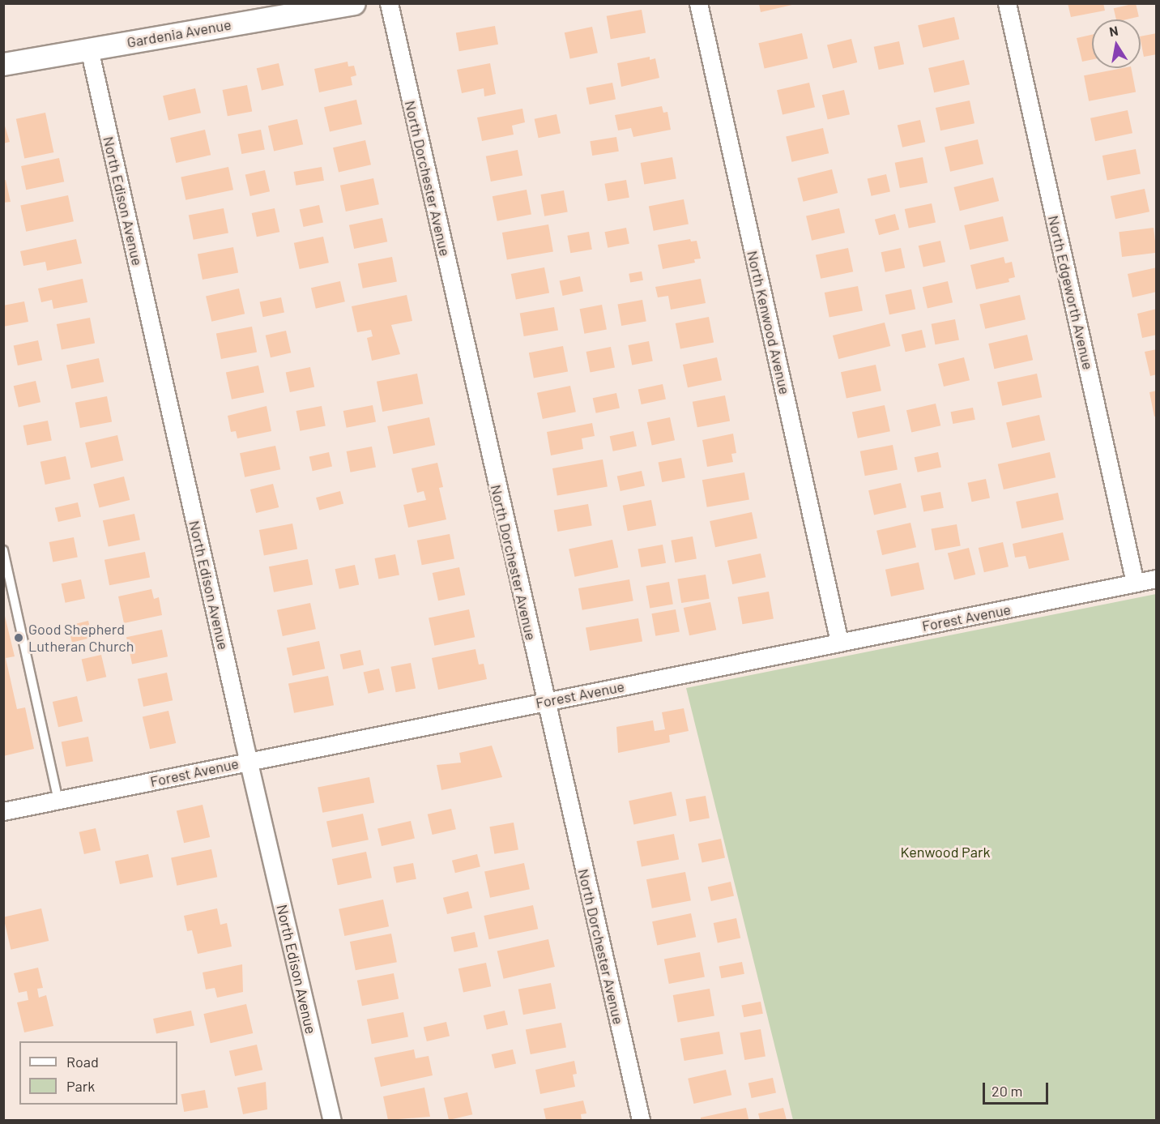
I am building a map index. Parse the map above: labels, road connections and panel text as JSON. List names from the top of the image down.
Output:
{
  "streets": {
    "street": [
      "Gardenia Avenue",
      "North Dorchester Avenue",
      "North Edison Avenue",
      "North Edgeworth Avenue",
      "North Kenwood Avenue",
      "Forest Avenue"
    ]
  },
  "crossings": [
    ["Gardenia Avenue", "North Edison Avenue"],
    ["North Dorchester Avenue", "Forest Avenue"],
    ["North Edison Avenue", "Forest Avenue"],
    ["North Edgeworth Avenue", "Forest Avenue"],
    ["North Kenwood Avenue", "Forest Avenue"]
  ],
  "parks": ["Kenwood Park"],
  "places": ["Good Shepherd Lutheran Church"],
  "legend": ["Road", "Park"],
  "scale_bar": "20 m",
  "north": "top"
}
